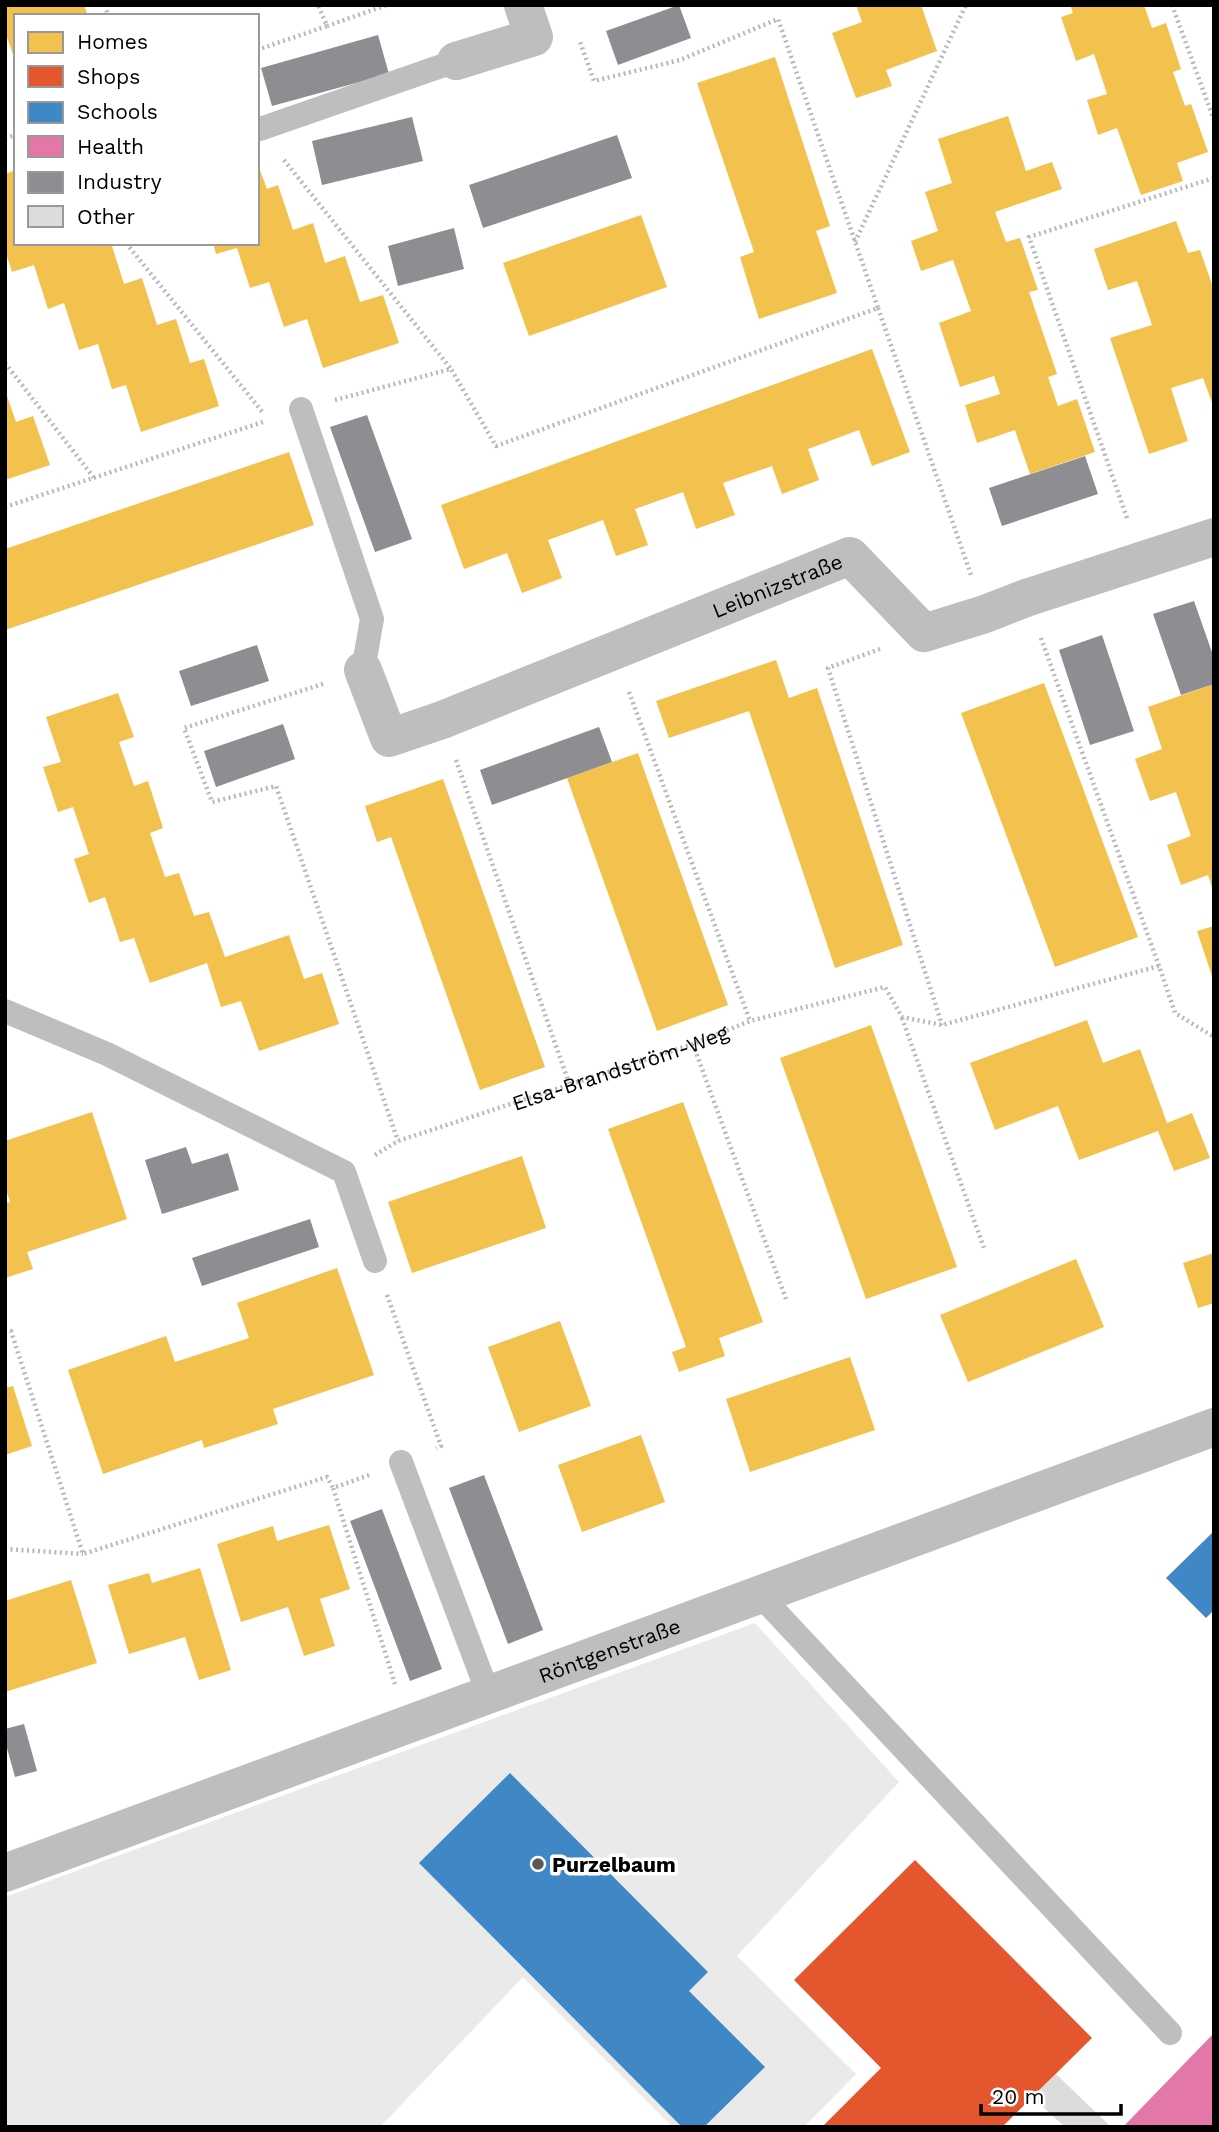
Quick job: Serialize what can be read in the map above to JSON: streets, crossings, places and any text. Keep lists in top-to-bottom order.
{
  "streets": {
    "street": ["Leibnizstraße", "Röntgenstraße"],
    "path": ["Elsa-Brandström-Weg"]
  },
  "places": ["Purzelbaum"],
  "legend": [
    "Homes",
    "Shops",
    "Schools",
    "Health",
    "Industry",
    "Other"
  ],
  "scale_bar": "20 m"
}
